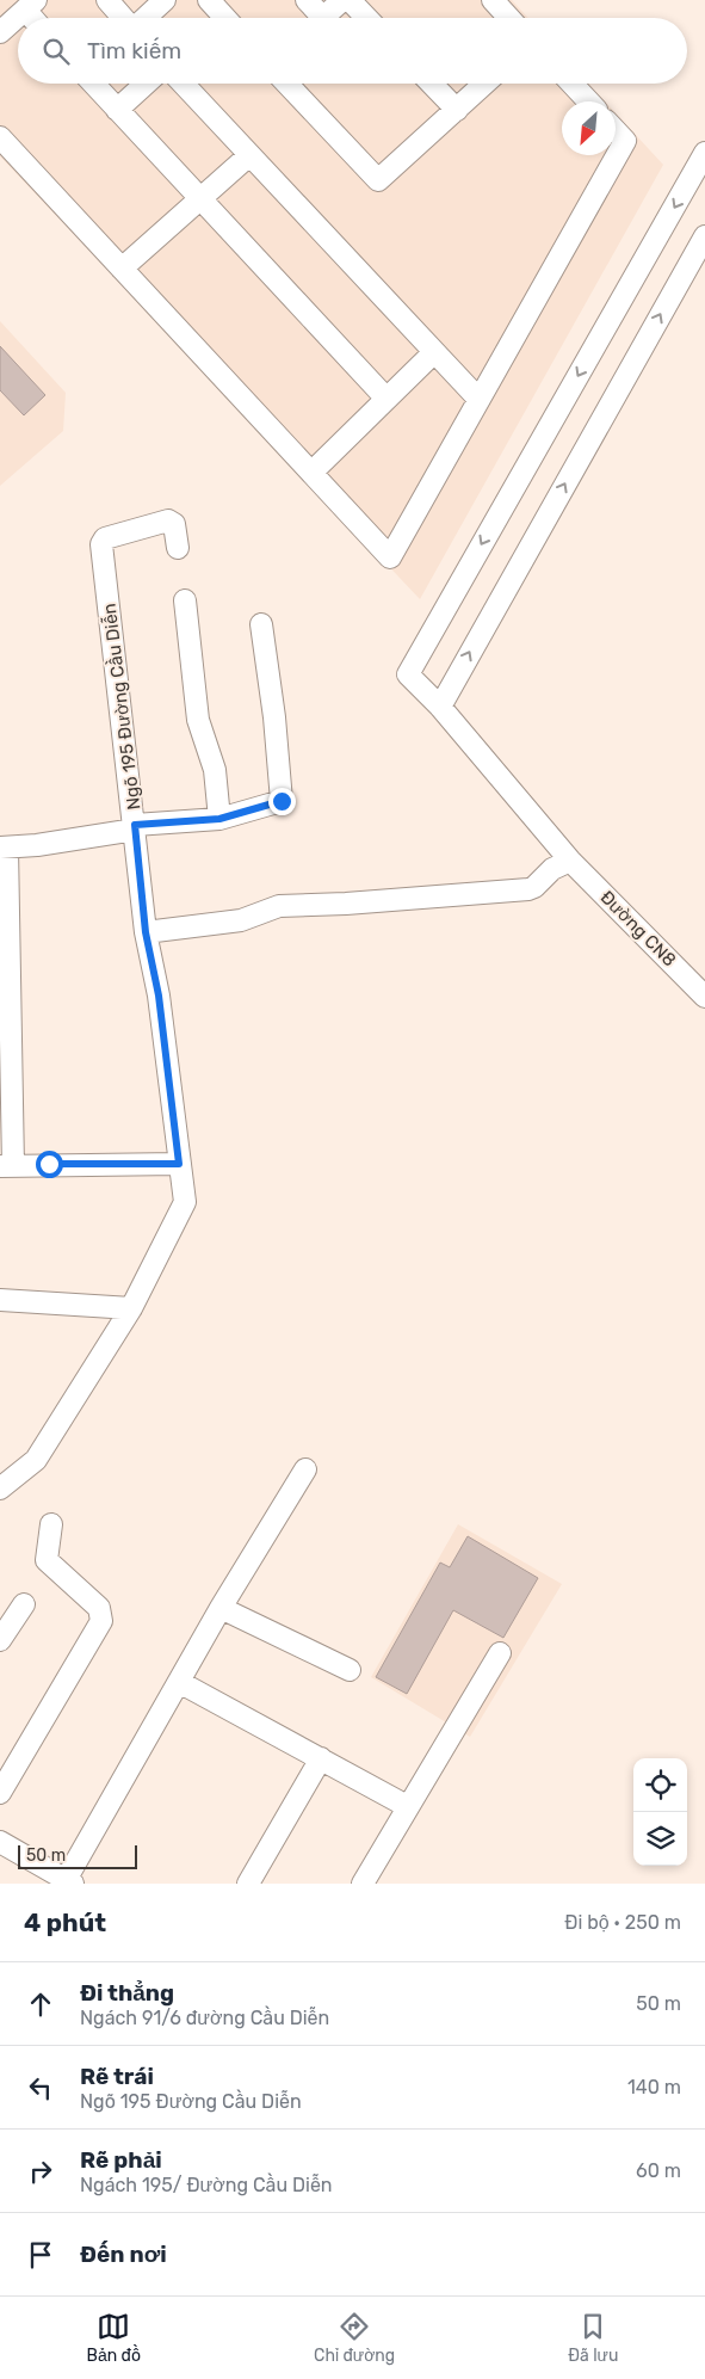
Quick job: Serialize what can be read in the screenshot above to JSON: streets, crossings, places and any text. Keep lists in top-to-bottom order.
{
  "streets": {
    "street": ["Ngõ 195 Đường Cầu Diễn", "Đường CN8"]
  },
  "scale_bar": "50 m",
  "north": "bottom left",
  "page": {
    "search": "Tìm kiếm",
    "scale": "50 m",
    "heading": ["4 phút", "Đi bộ · 250 m"],
    "list": [
      ["Đi thẳng", "Ngách 91/6 đường Cầu Diễn", "50 m"],
      ["Rẽ trái", "Ngõ 195 Đường Cầu Diễn", "140 m"],
      ["Rẽ phải", "Ngách 195/ Đường Cầu Diễn", "60 m"],
      "Đến nơi"
    ],
    "nav": ["Bản đồ", "Chỉ đường", "Đã lưu"]
  }
}
